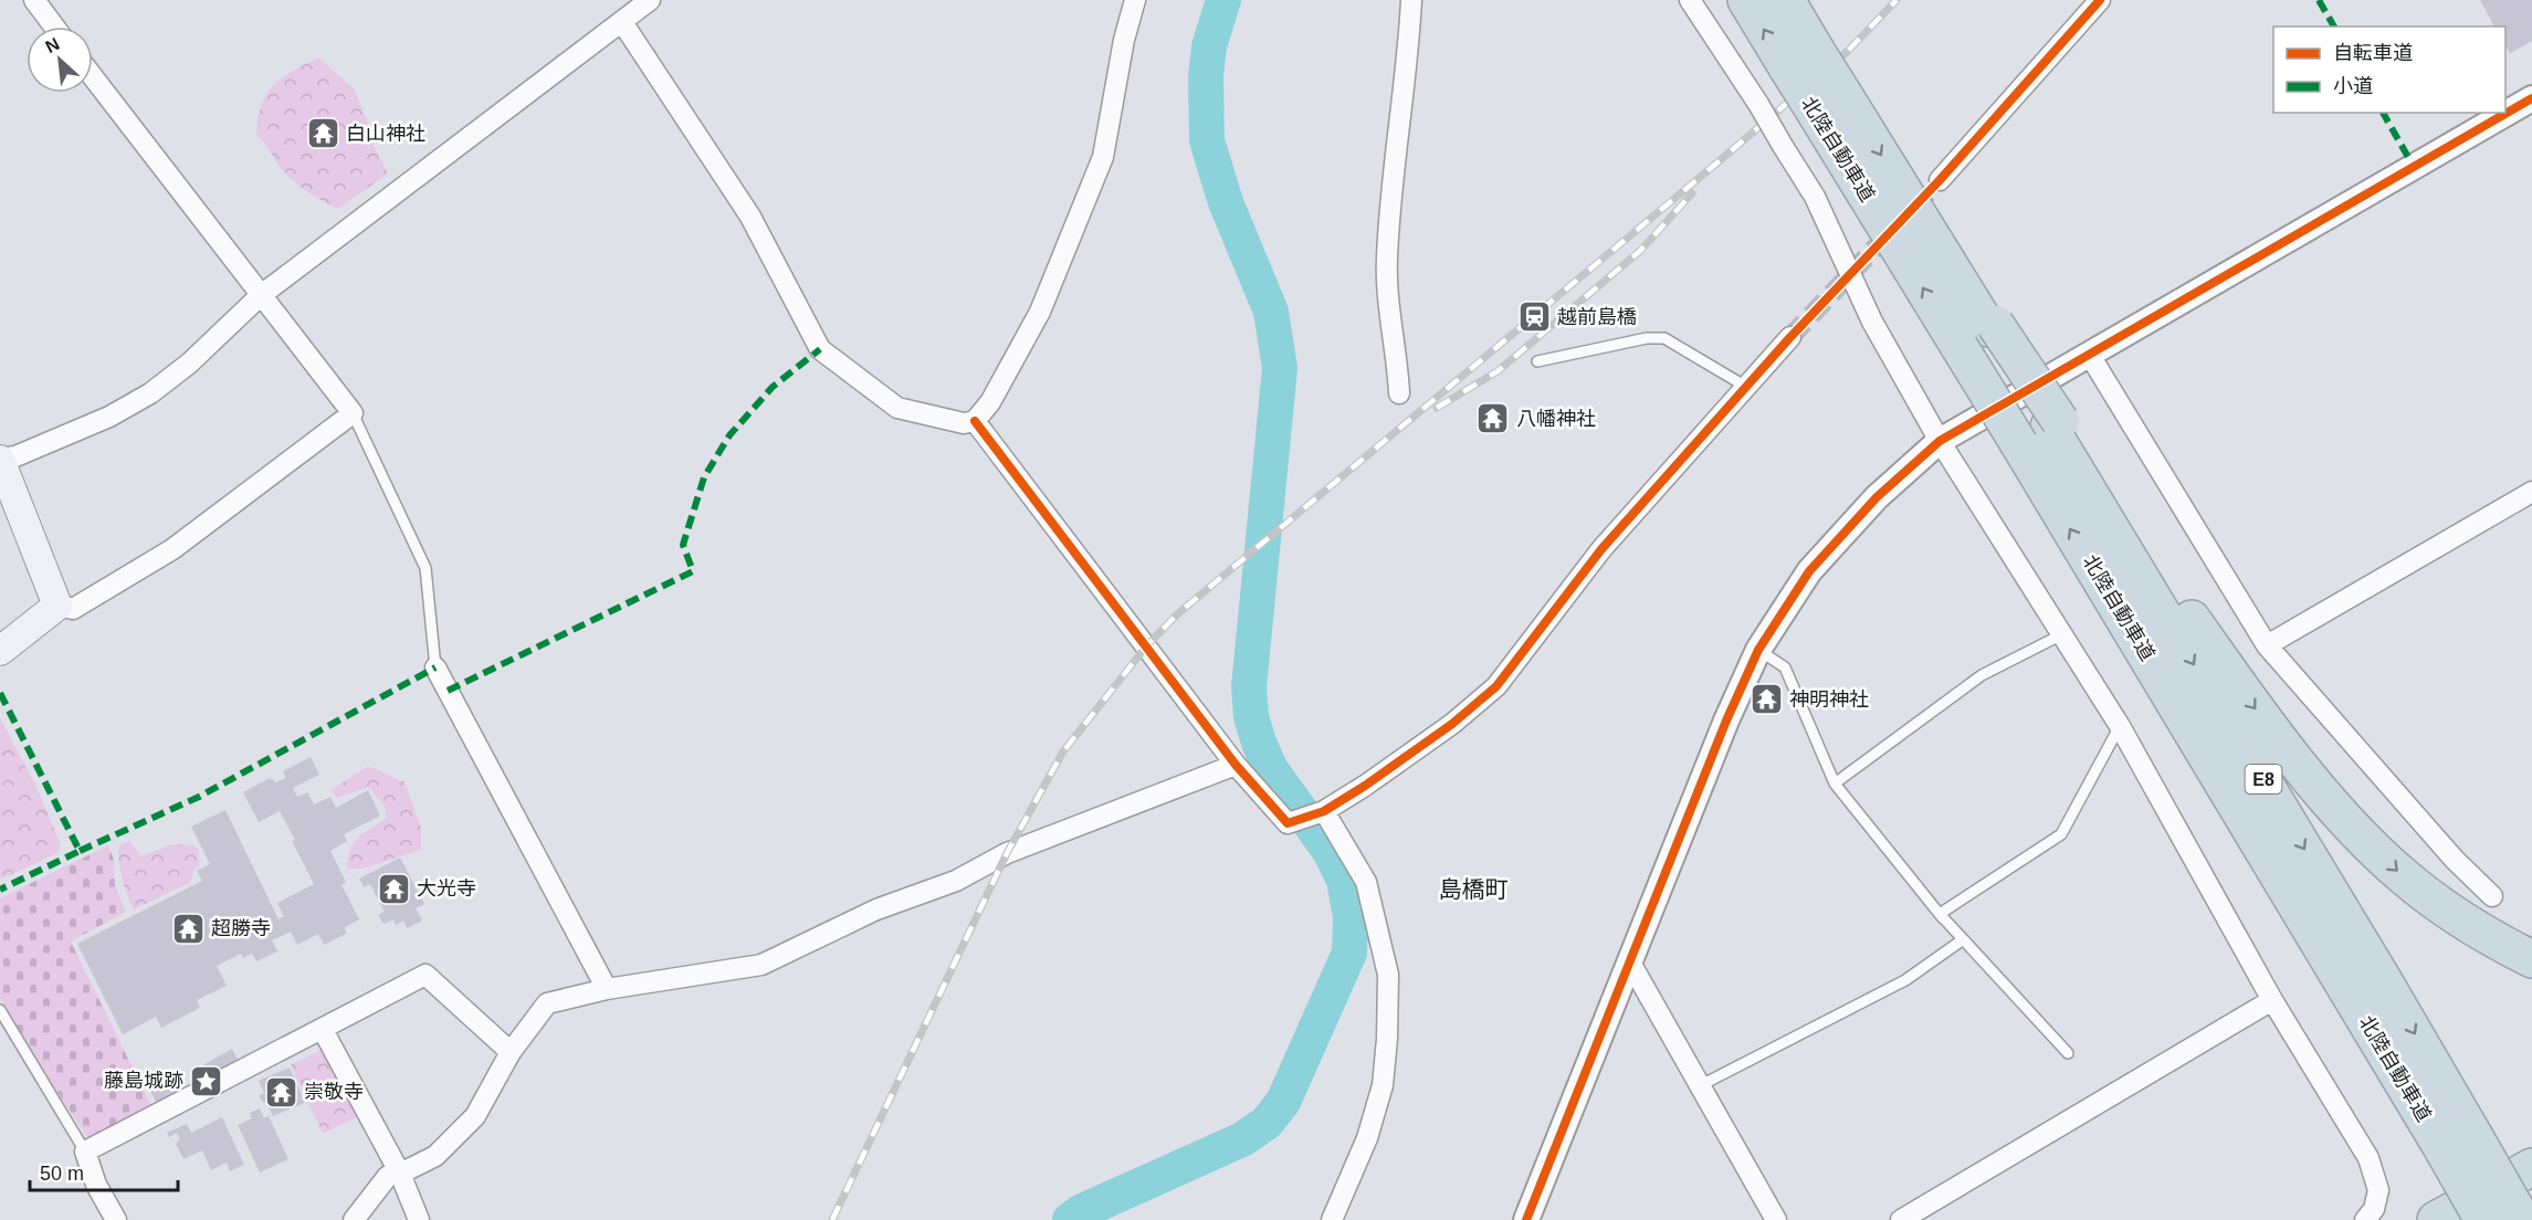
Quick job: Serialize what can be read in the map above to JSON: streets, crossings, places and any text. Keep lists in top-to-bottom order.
{
  "streets": {
    "highway": ["北陸自動車道", "E8"]
  },
  "districts": ["島橋町"],
  "places": {
    "temple": [
      "白山神社",
      "八幡神社",
      "神明神社",
      "大光寺",
      "超勝寺",
      "崇敬寺"
    ],
    "station": ["越前島橋"],
    "place": ["藤島城跡"]
  },
  "legend": ["自転車道", "小道"],
  "scale_bar": "50 m",
  "north": "top left"
}
